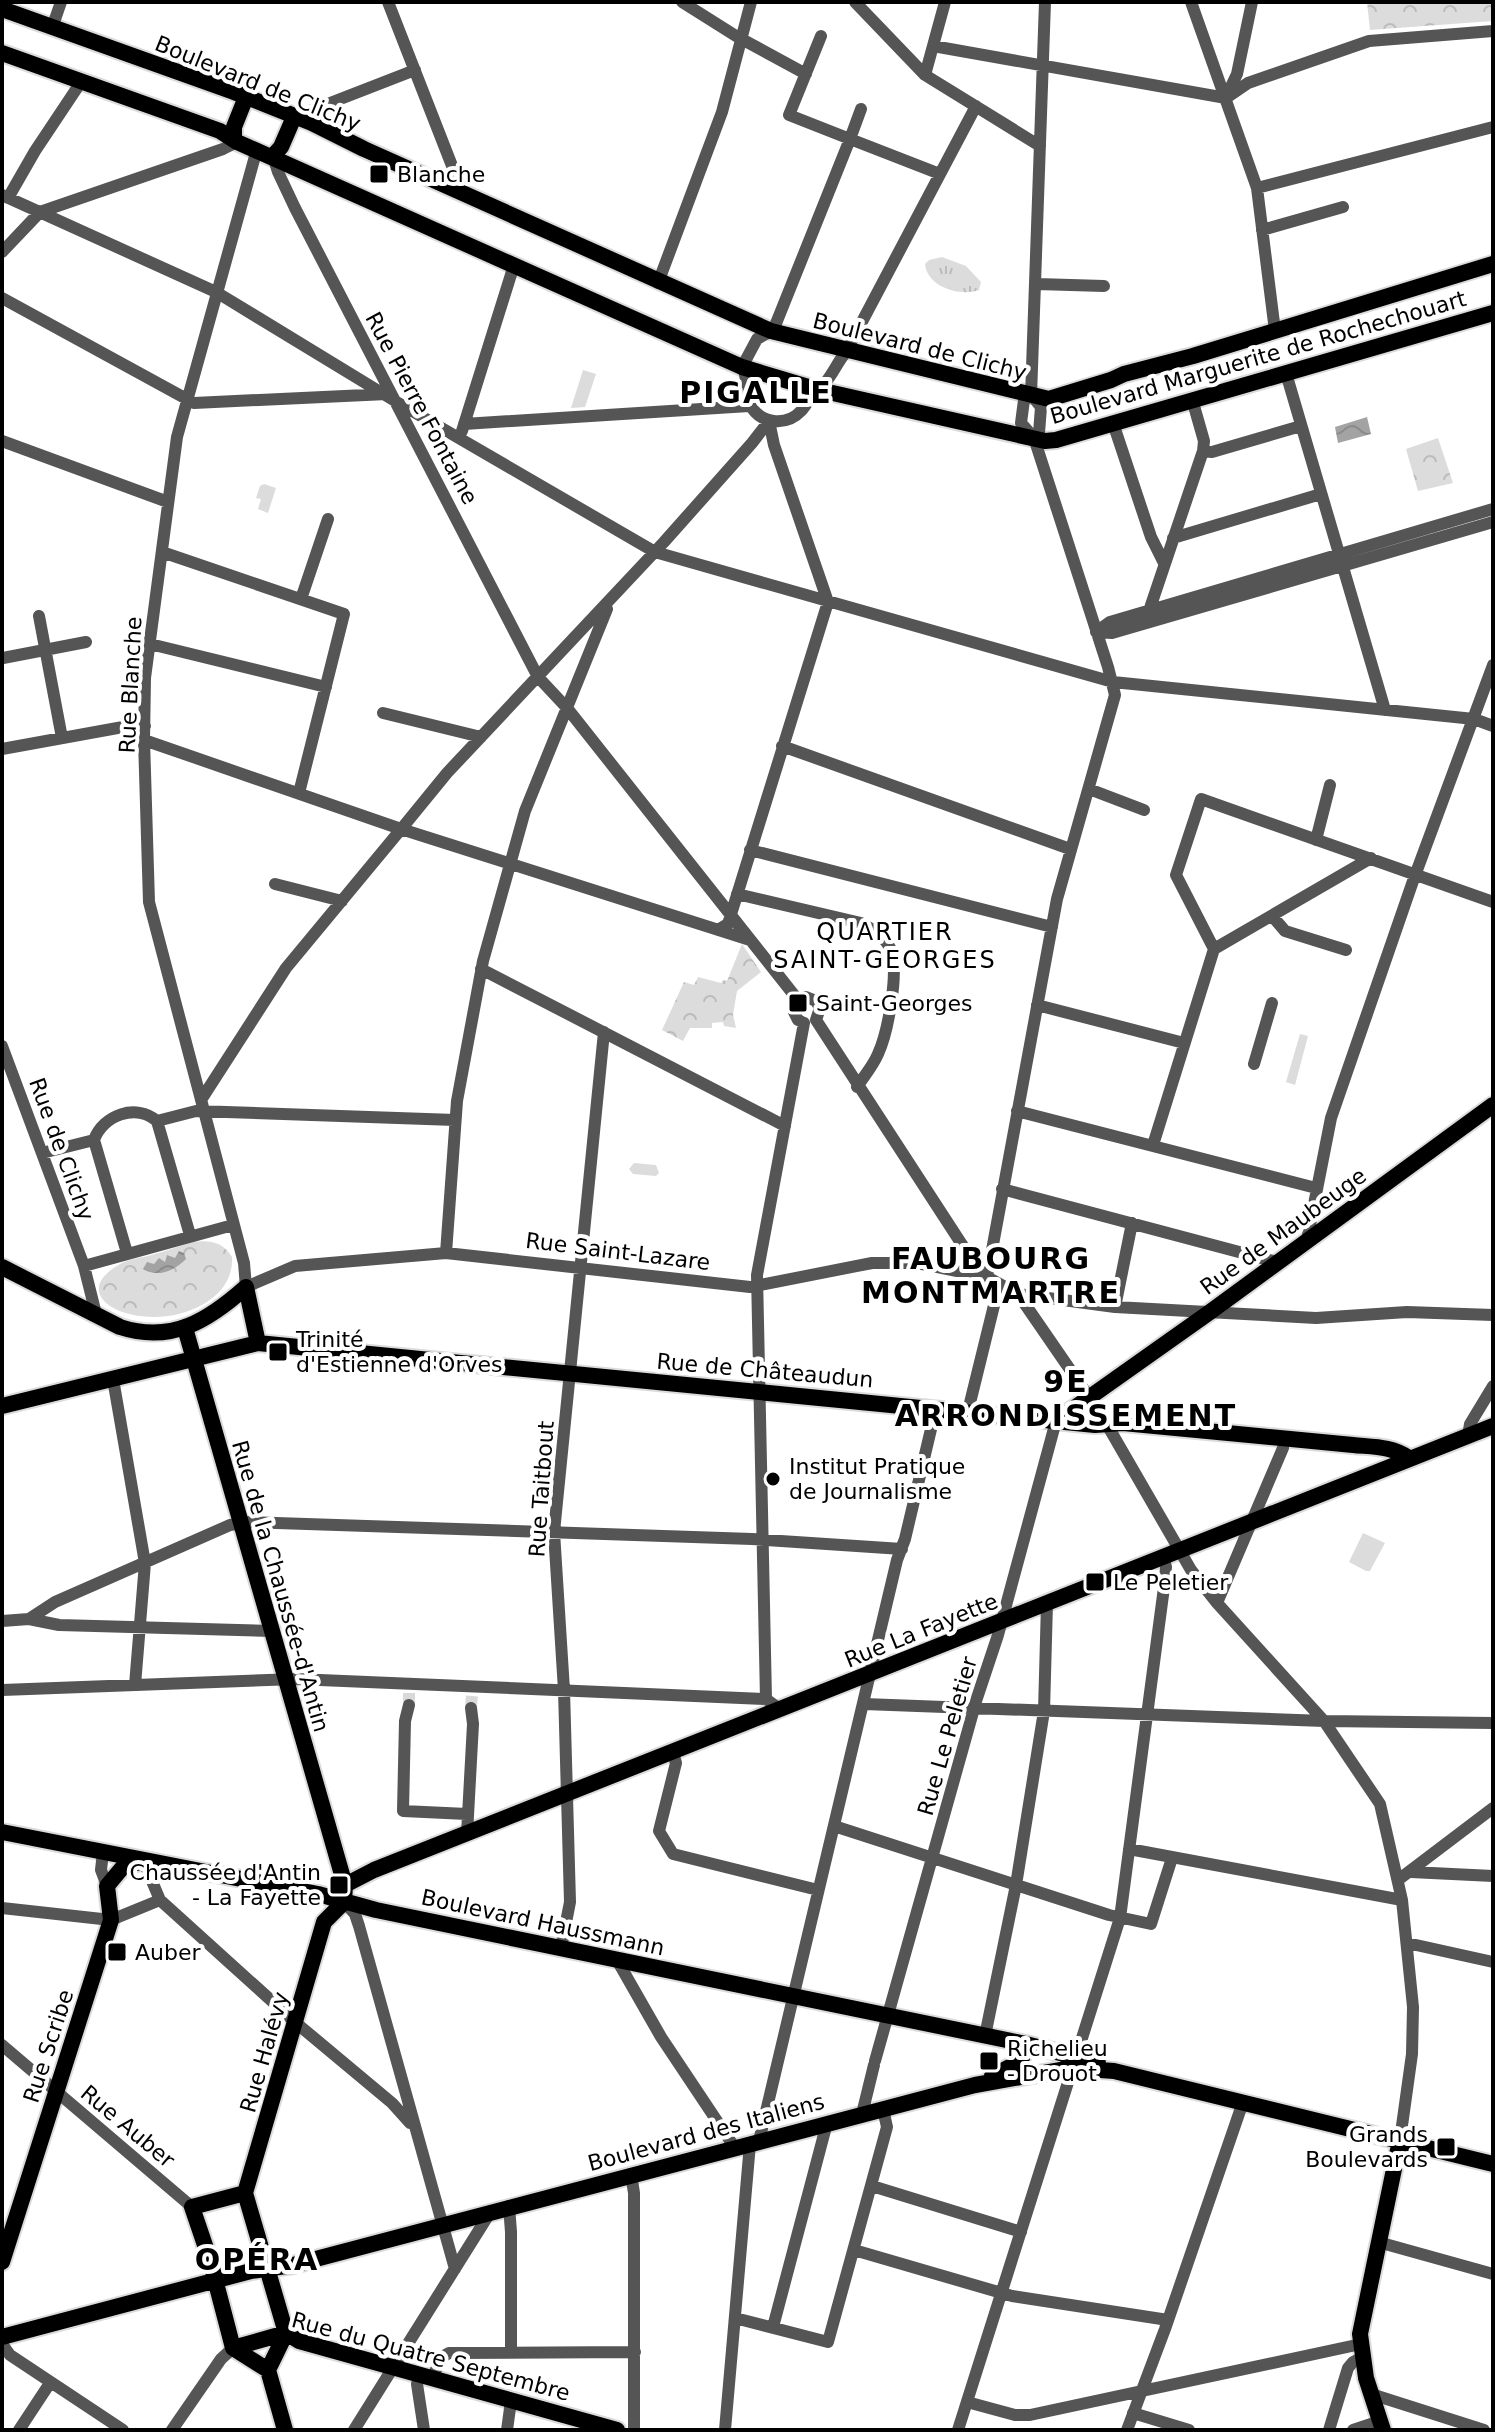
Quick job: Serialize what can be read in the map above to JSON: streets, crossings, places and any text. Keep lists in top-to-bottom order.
{
  "streets": {
    "main road": [
      "Boulevard de Clichy",
      "Boulevard Marguerite de Rochechouart",
      "Rue de Maubeuge",
      "Rue de Châteaudun",
      "Rue de la Chaussée-d'Antin",
      "Rue La Fayette",
      "Boulevard Haussmann",
      "Rue Scribe",
      "Rue Halévy",
      "Boulevard des Italiens",
      "Rue du Quatre Septembre"
    ],
    "street": [
      "Rue Pierre Fontaine",
      "Rue Blanche",
      "Rue de Clichy",
      "Rue Saint-Lazare",
      "Rue Taitbout",
      "Rue Le Peletier",
      "Rue Auber"
    ]
  },
  "crossings": [
    ["Boulevard de Clichy", "Boulevard Marguerite de Rochechouart"],
    ["Rue Blanche", "Rue Saint-Lazare"],
    ["Rue de Maubeuge", "Rue de Châteaudun"],
    ["Rue de Maubeuge", "Rue Le Peletier"],
    ["Rue Saint-Lazare", "Rue Taitbout"],
    ["Rue de Châteaudun", "Rue Taitbout"],
    ["Rue de Châteaudun", "Rue La Fayette"],
    ["Rue de Châteaudun", "Rue Le Peletier"],
    ["Rue Taitbout", "Rue La Fayette"],
    ["Rue Taitbout", "Boulevard Haussmann"],
    ["Rue de la Chaussée-d'Antin", "Rue La Fayette"],
    ["Rue de la Chaussée-d'Antin", "Boulevard Haussmann"],
    ["Rue La Fayette", "Rue Le Peletier"],
    ["Rue La Fayette", "Boulevard Haussmann"],
    ["Rue La Fayette", "Rue Halévy"],
    ["Rue Le Peletier", "Boulevard Haussmann"],
    ["Rue Le Peletier", "Boulevard des Italiens"],
    ["Boulevard Haussmann", "Boulevard des Italiens"],
    ["Rue Scribe", "Rue Auber"]
  ],
  "districts": [
    "PIGALLE",
    "QUARTIER SAINT-GEORGES",
    "FAUBOURG MONTMARTRE",
    "9E ARRONDISSEMENT",
    "OPÉRA"
  ],
  "places": {
    "transit": [
      "Blanche",
      "Saint-Georges",
      "Trinité d'Estienne d'Orves",
      "Le Peletier",
      "Chaussée d'Antin - La Fayette",
      "Auber",
      "Richelieu - Drouot",
      "Grands Boulevards"
    ],
    "other": ["Institut Pratique de Journalisme"]
  }
}
